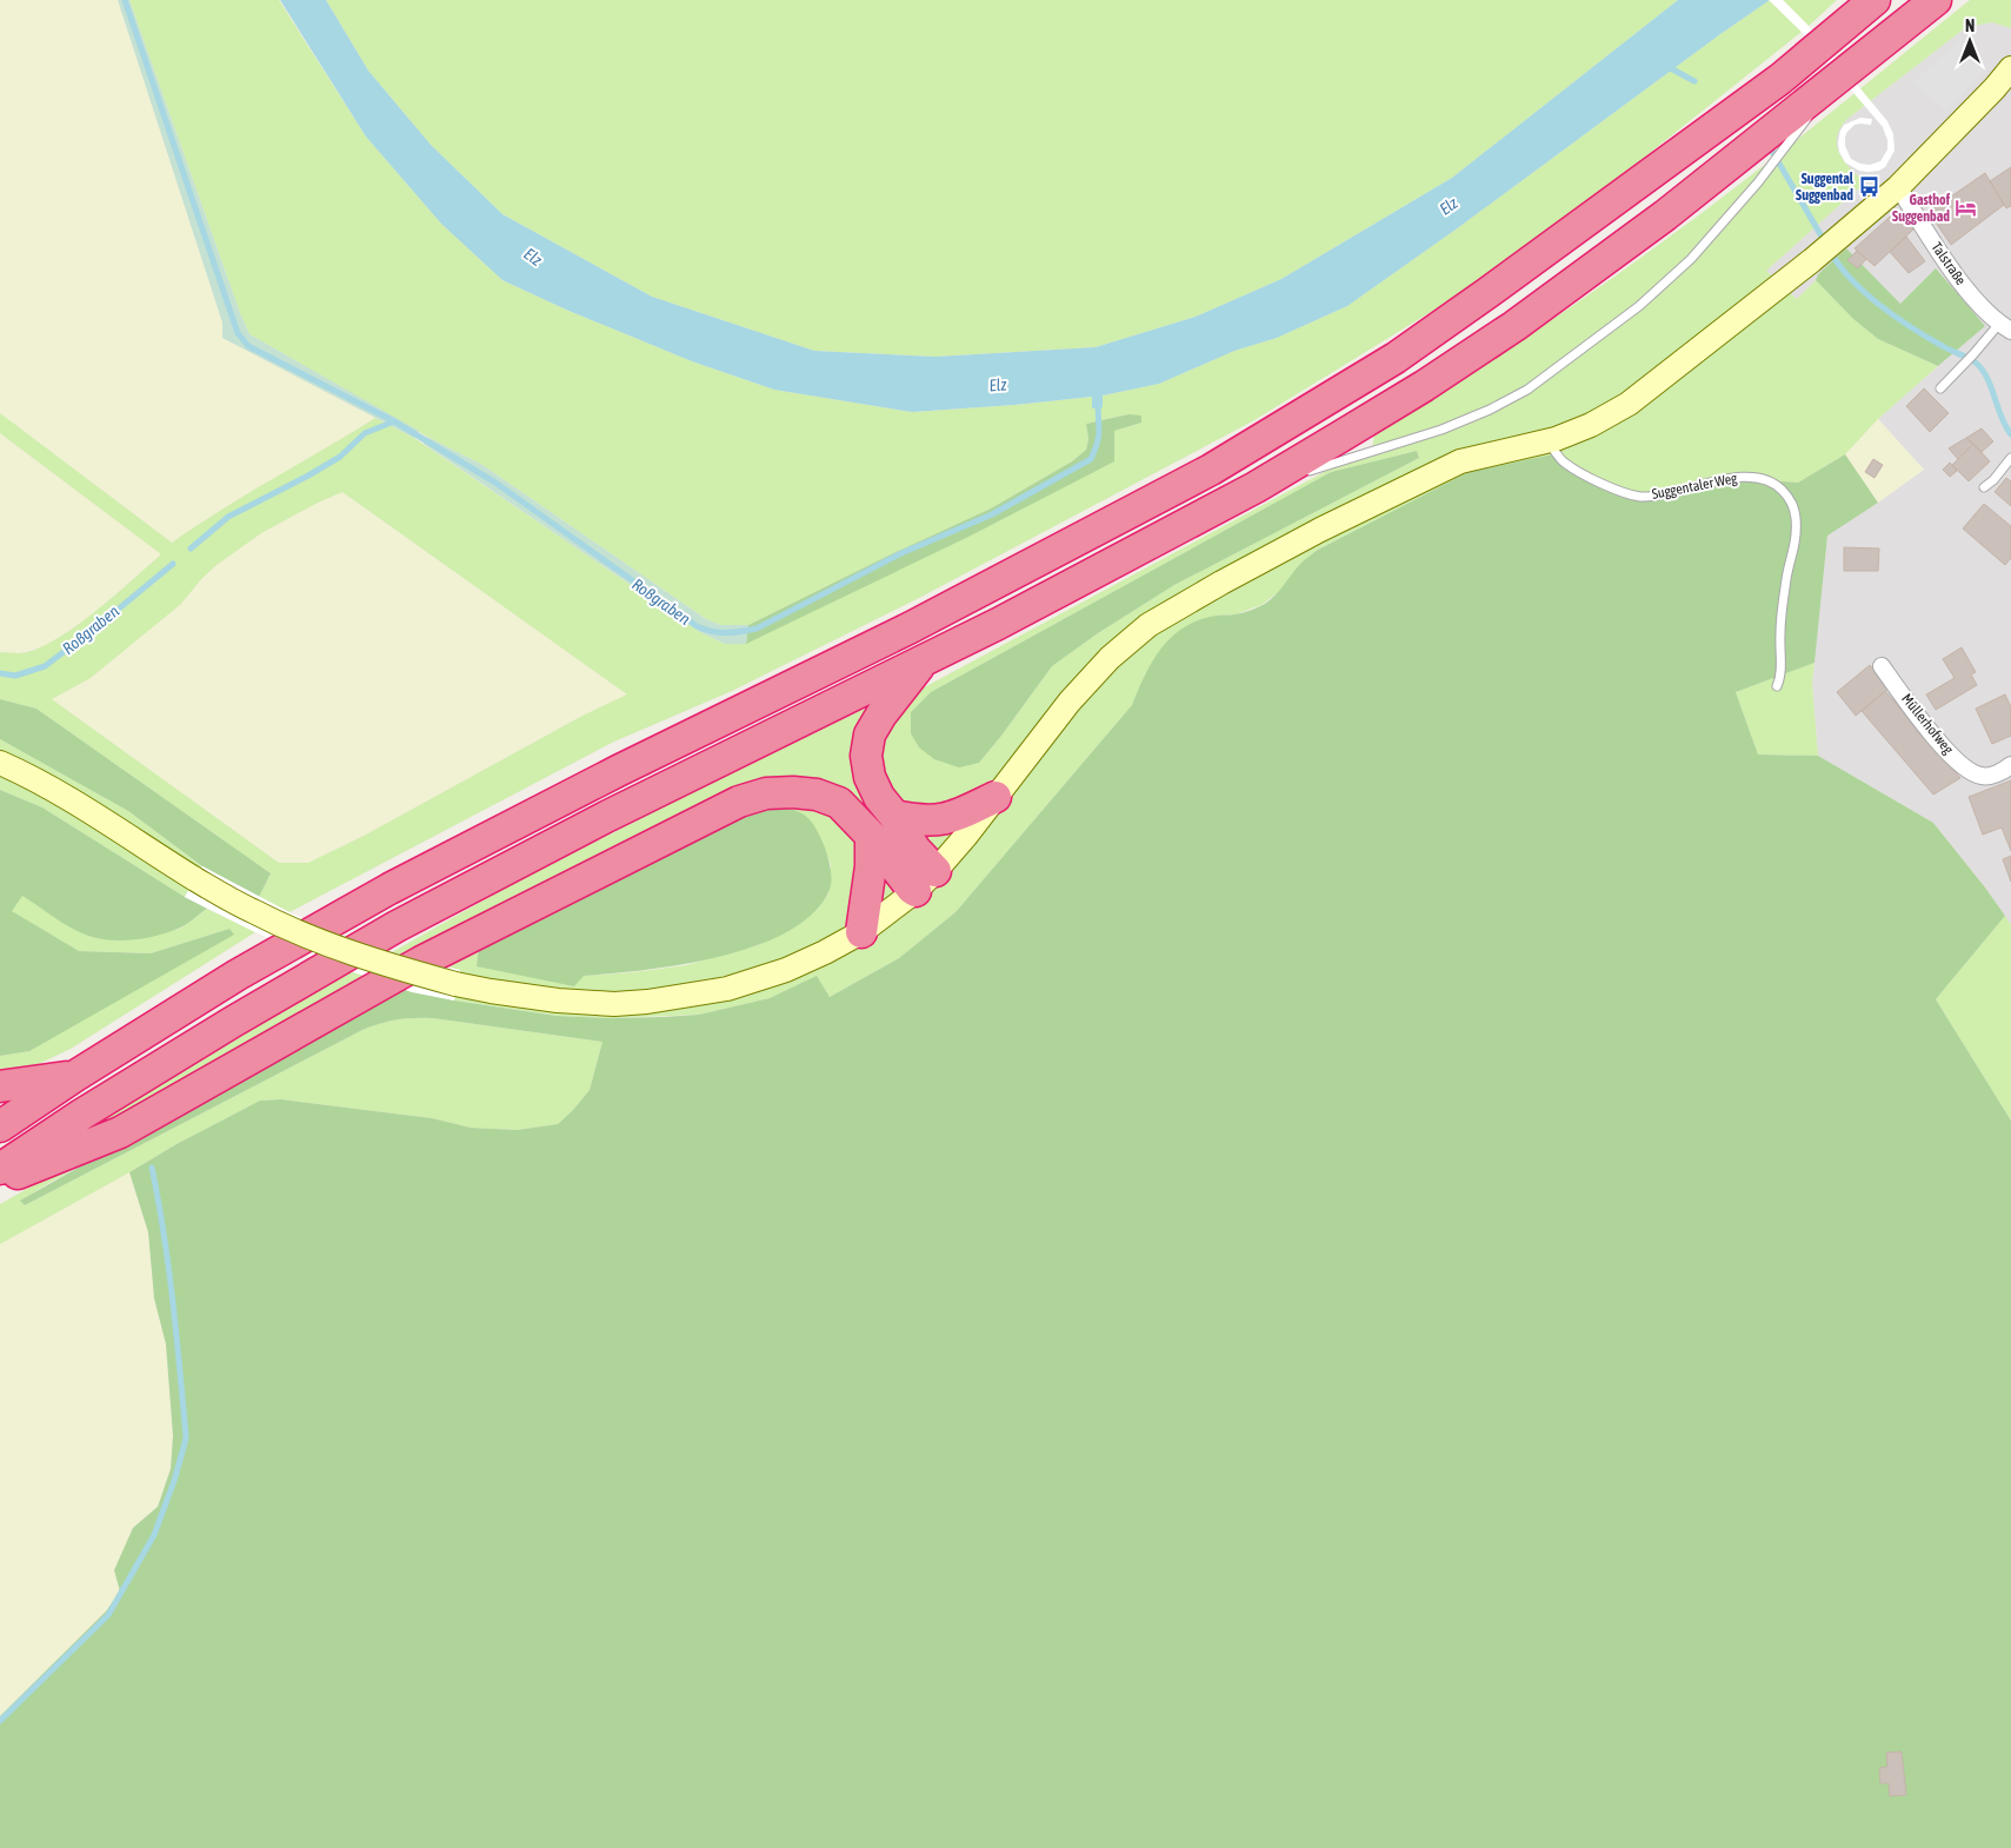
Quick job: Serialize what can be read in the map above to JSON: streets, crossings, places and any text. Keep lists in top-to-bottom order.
{
  "streets": {
    "street": ["Talstraße", "Müllerhofweg"],
    "lane": ["Suggentaler Weg"]
  },
  "water": ["Elz", "Roßgraben"],
  "places": {
    "bus stop": ["Suggental Suggenbad"],
    "hotel": ["Gasthof Suggenbad"]
  },
  "north": "top"
}
